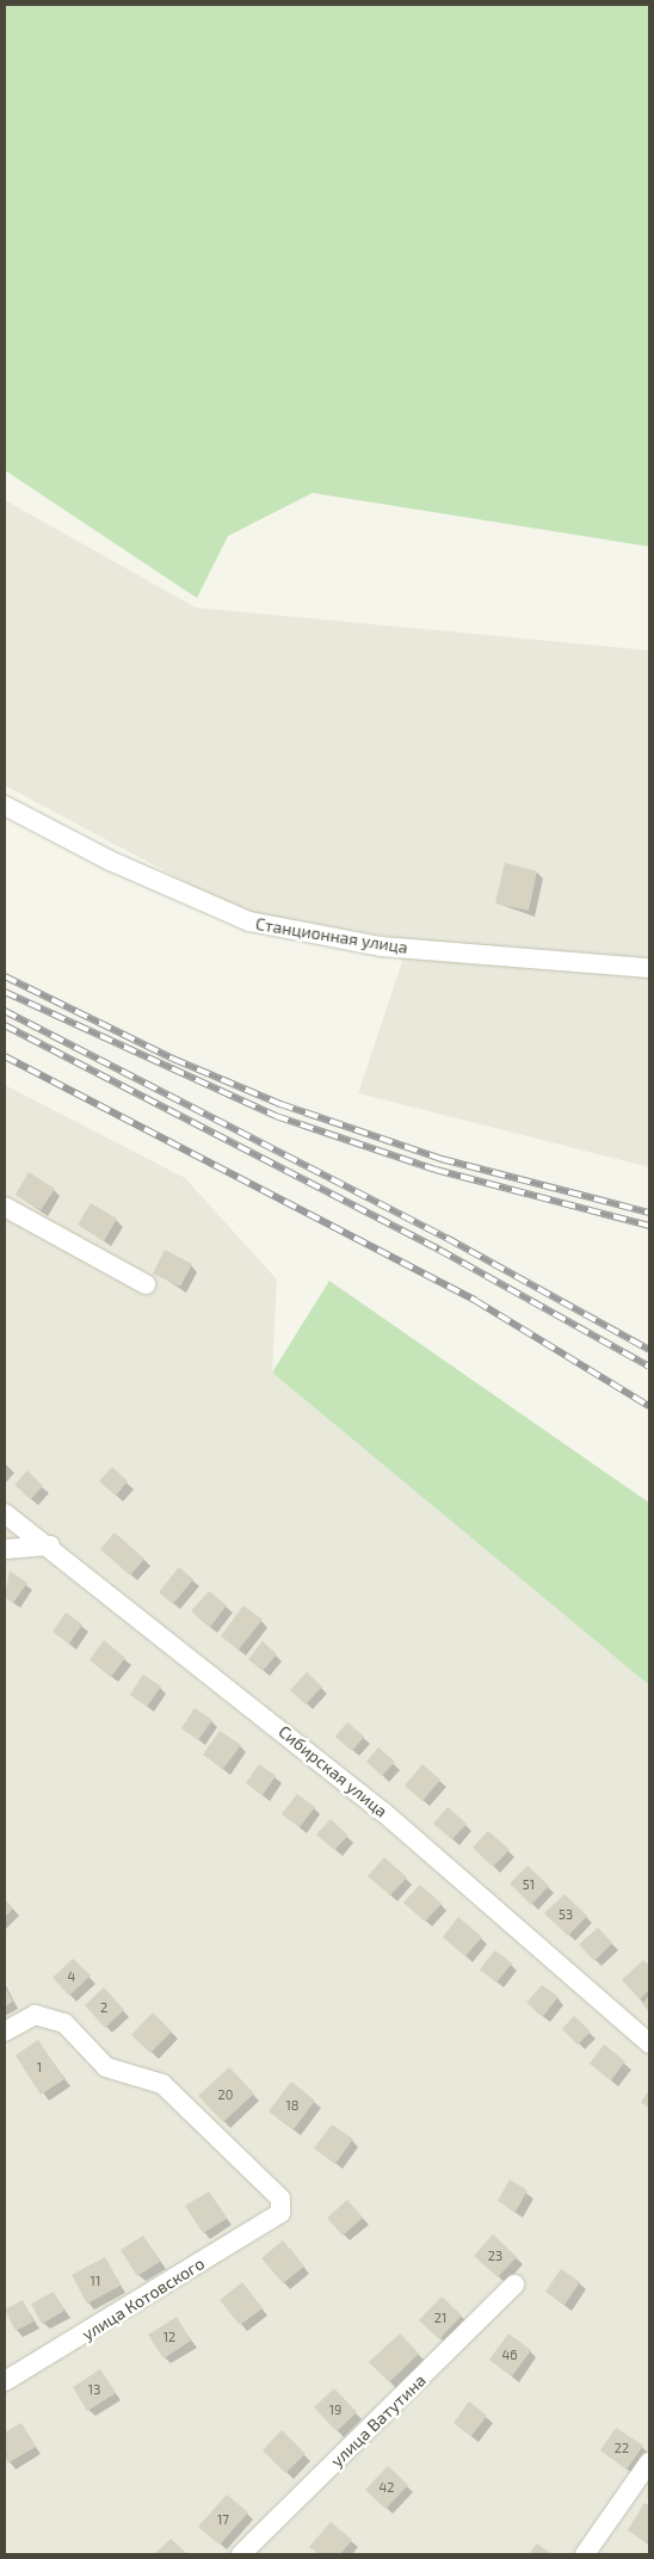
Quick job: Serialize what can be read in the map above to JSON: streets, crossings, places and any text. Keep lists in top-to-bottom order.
{
  "streets": {
    "street": [
      "Станционная улица",
      "Сибирская улица",
      "улица Котовского",
      "улица Ватутина"
    ]
  },
  "house_numbers": [
    "51",
    "53",
    "4",
    "2",
    "1",
    "20",
    "18",
    "23",
    "11",
    "21",
    "12",
    "46",
    "13",
    "19",
    "22",
    "42",
    "17"
  ]
}
